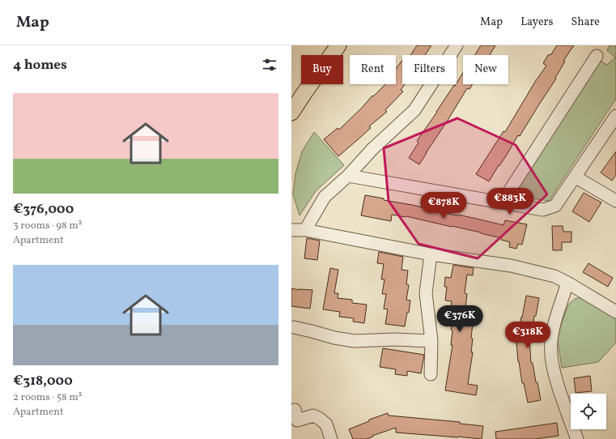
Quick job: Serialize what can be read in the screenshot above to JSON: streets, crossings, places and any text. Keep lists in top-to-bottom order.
{
  "page": {
    "header": "Map",
    "nav": ["Map", "Layers", "Share"],
    "heading": "4 homes",
    "chip": [
      "Buy",
      "Rent",
      "Filters",
      "New"
    ],
    "list": [
      {
        "name": "€376,000",
        "note": "3 rooms · 98 m² · Apartment"
      },
      {
        "name": "€318,000",
        "note": "2 rooms · 58 m² · Apartment"
      }
    ],
    "price": [
      "€883K",
      "€878K",
      "€376K",
      "€318K"
    ]
  }
}
